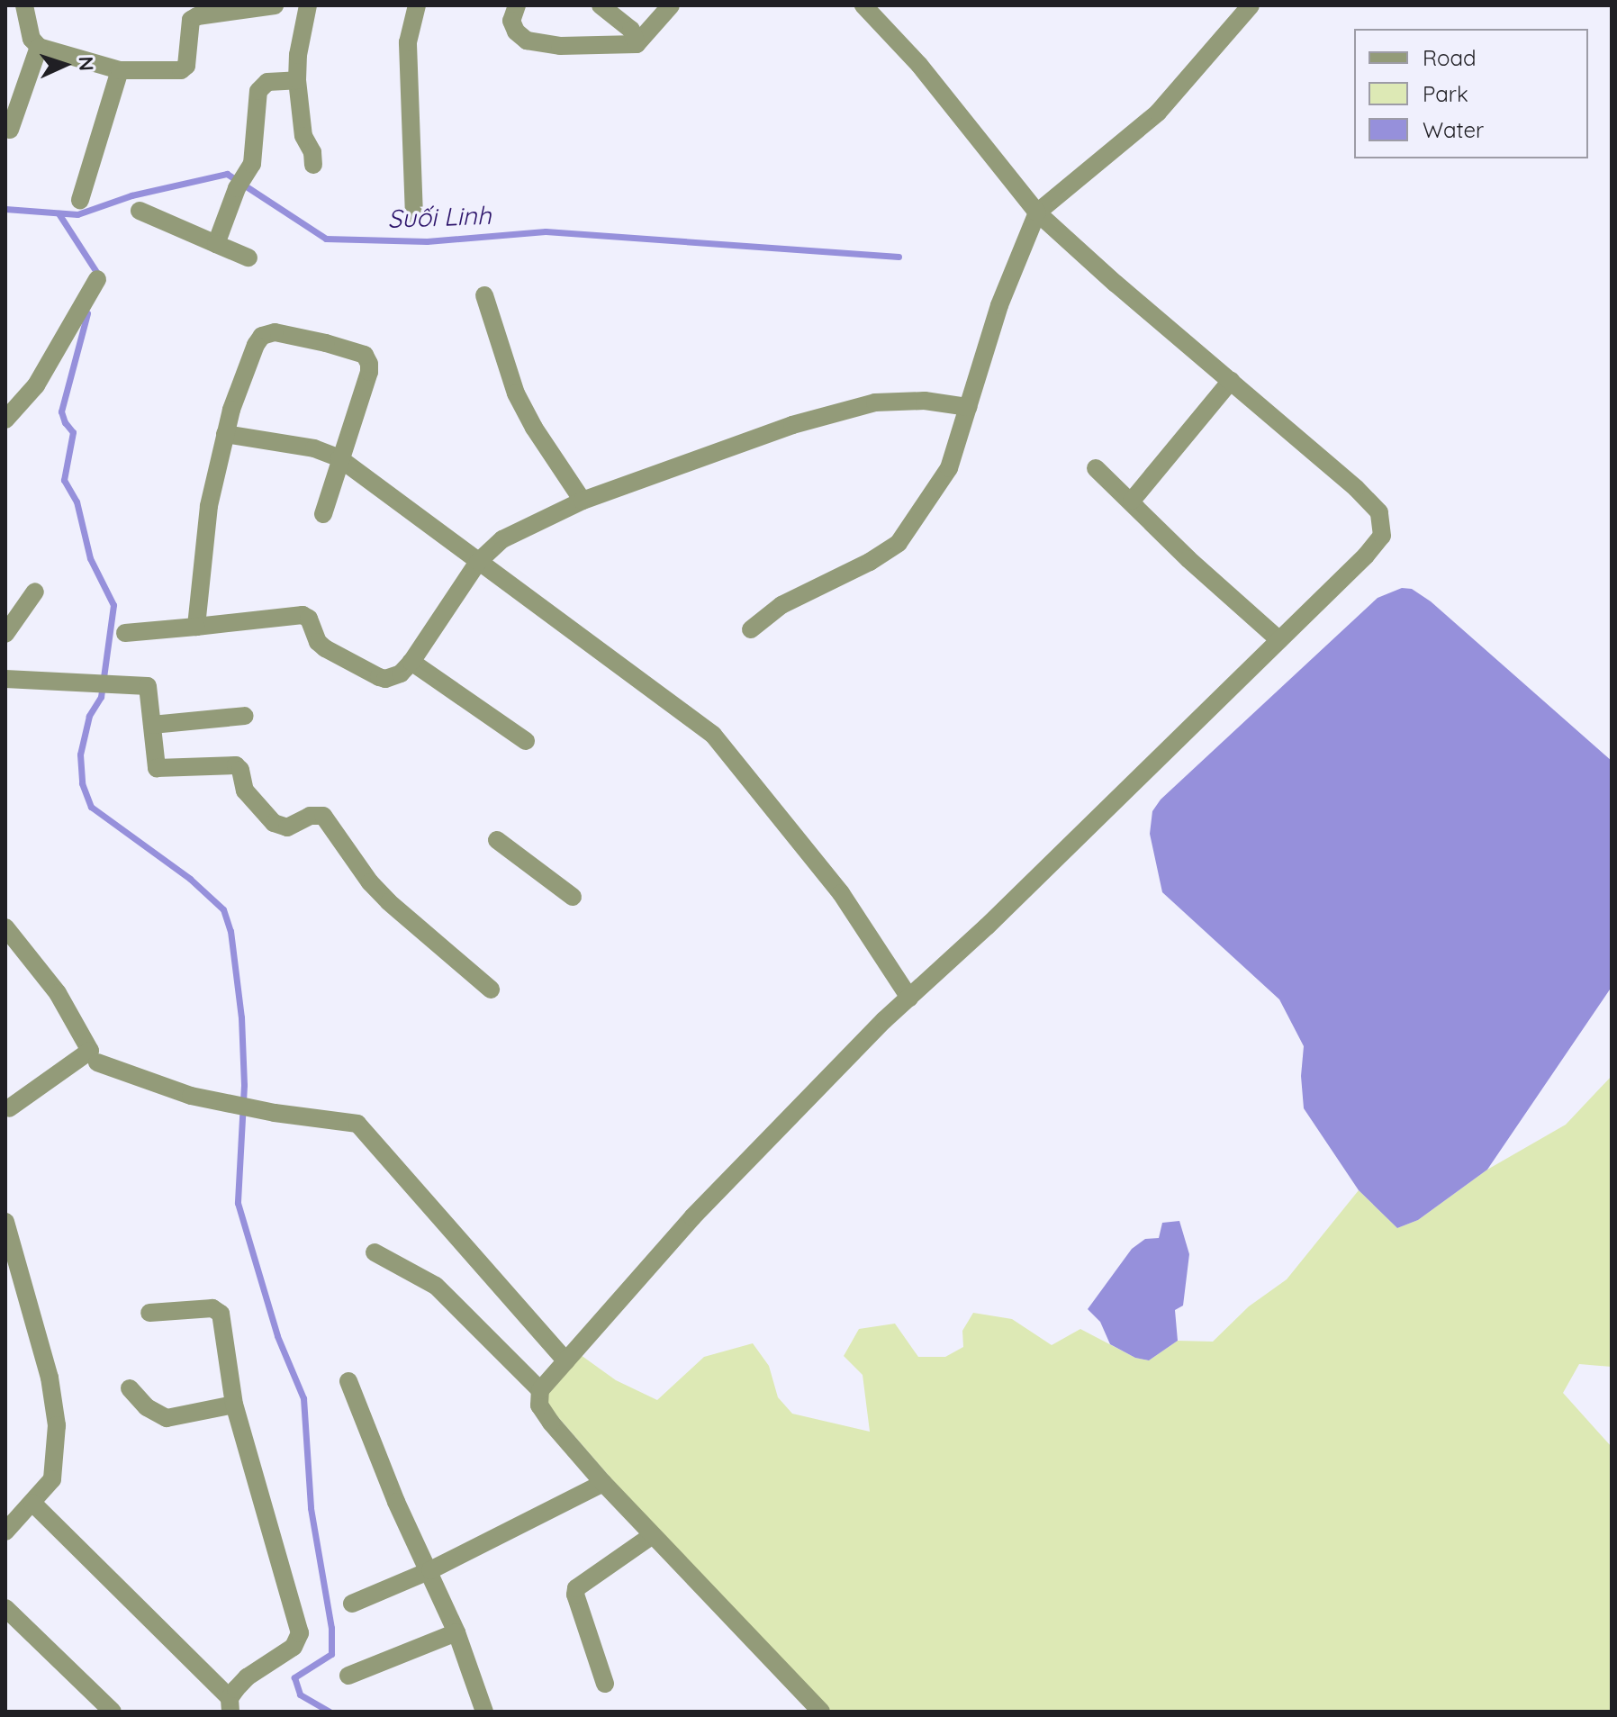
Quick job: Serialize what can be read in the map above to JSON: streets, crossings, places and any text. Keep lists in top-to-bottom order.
{
  "water": ["Suối Linh"],
  "legend": ["Road", "Park", "Water"],
  "north": "right"
}
